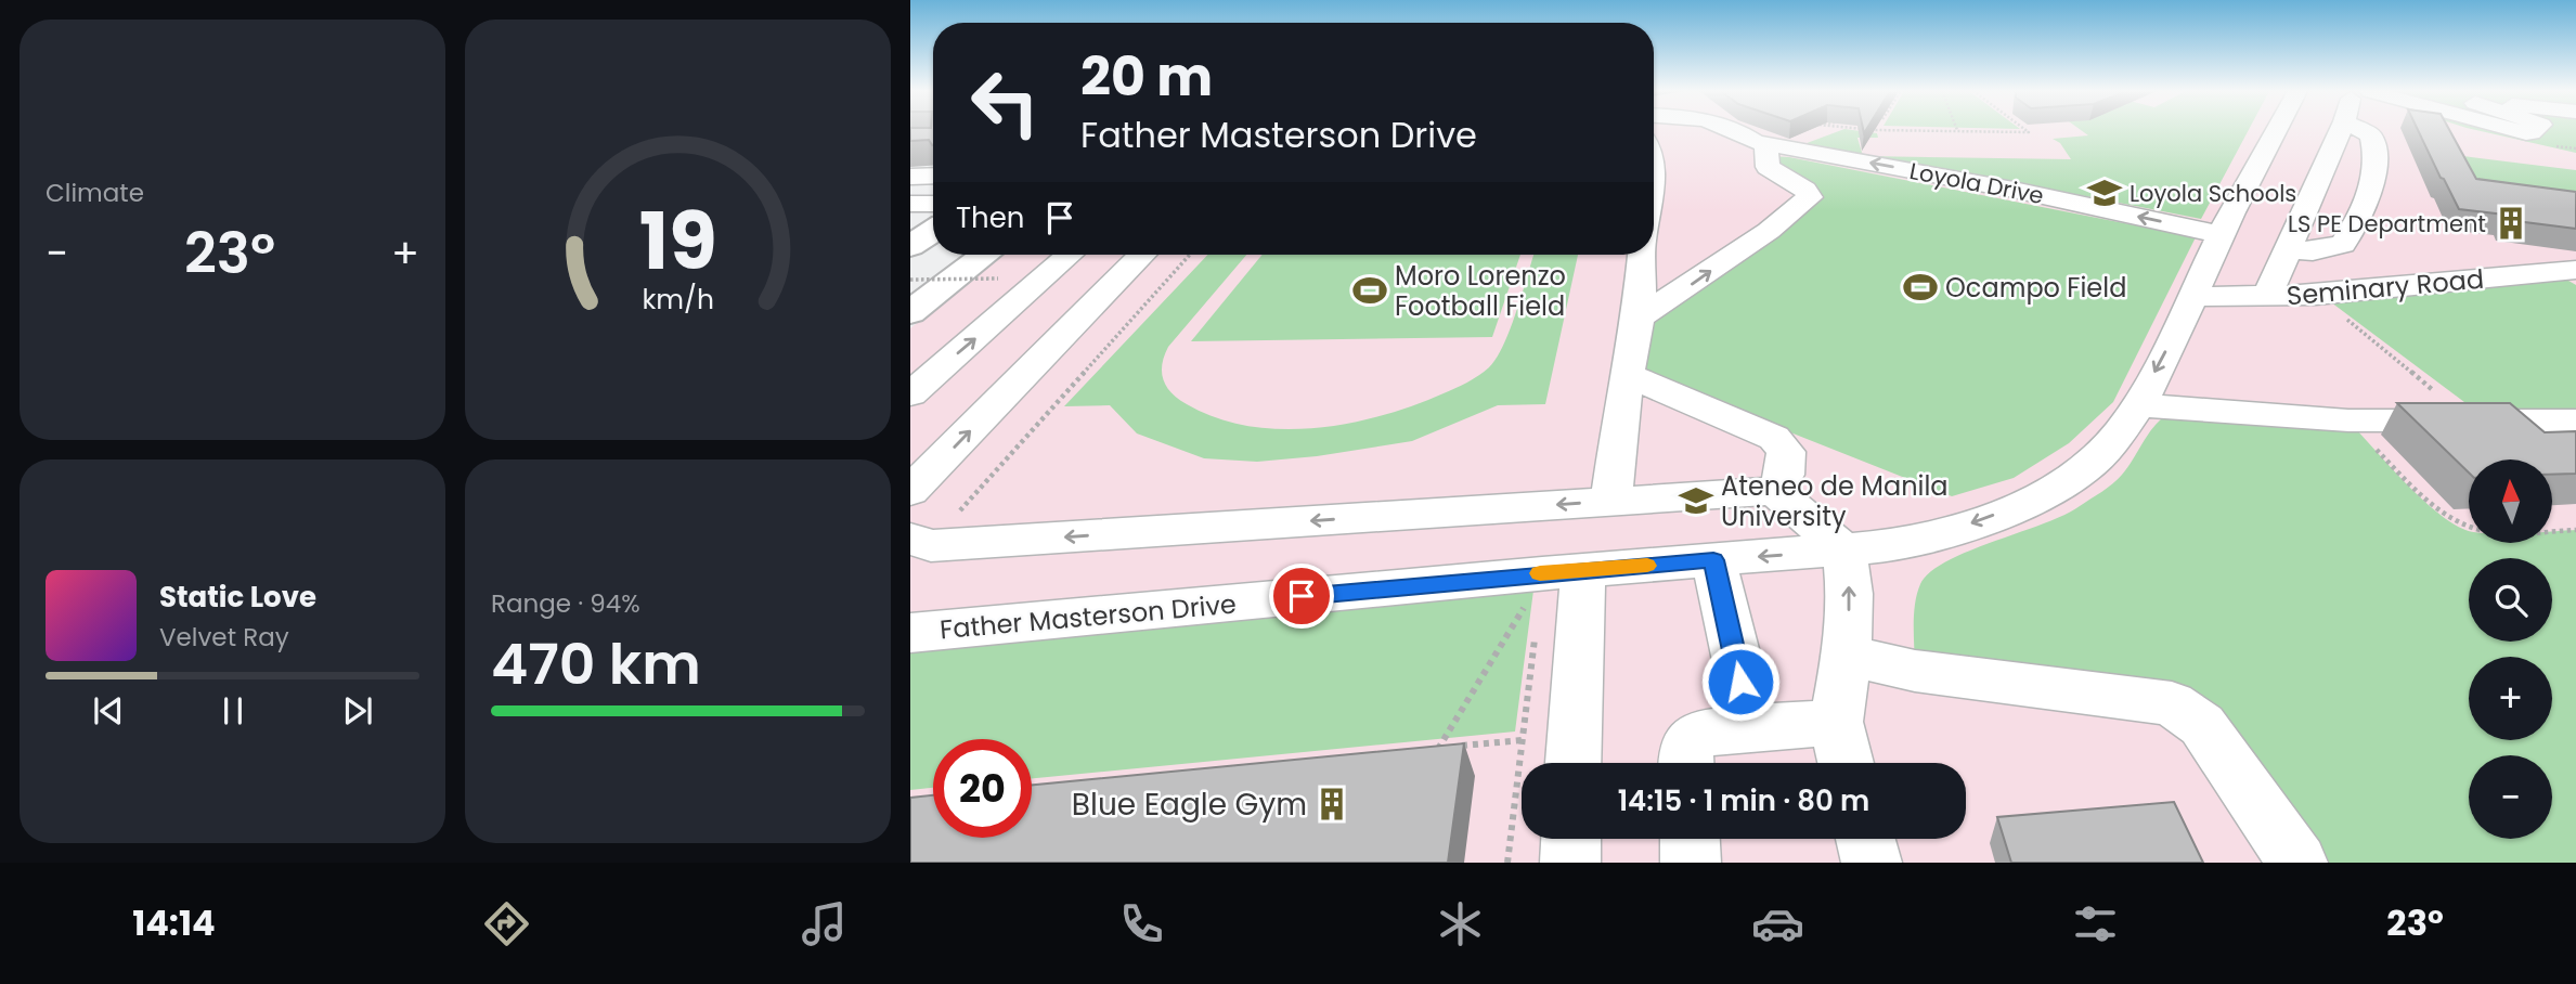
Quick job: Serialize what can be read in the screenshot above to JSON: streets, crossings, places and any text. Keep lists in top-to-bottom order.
{
  "streets": {
    "lane": ["Loyola Drive", "Seminary Road", "Father Masterson Drive"]
  },
  "crossings": [
    ["Loyola Drive", "Father Masterson Drive"],
    ["Seminary Road", "Father Masterson Drive"]
  ],
  "one_way": ["Loyola Drive"],
  "places": {
    "school or university": ["Loyola Schools", "Ateneo de Manila University"],
    "building": ["LS PE Department", "Blue Eagle Gym"],
    "sports": ["Ocampo Field", "Moro Lorenzo Football Field"]
  },
  "north": "top",
  "page": {
    "tile": [
      "Climate",
      ["Range · 94%", "470 km"]
    ],
    "turn": ["20 m", "Father Masterson Drive"],
    "then": "Then",
    "heat": ["−", "23°", "+"],
    "map_buttons": ["+", "−"],
    "song": ["Static Love", "Velvet Ray"],
    "limit": "20",
    "trip": "14:15 · 1 min · 80 m",
    "tabs": ["14:14", "23°"],
    "gauge": ["19", "km/h"]
  }
}
